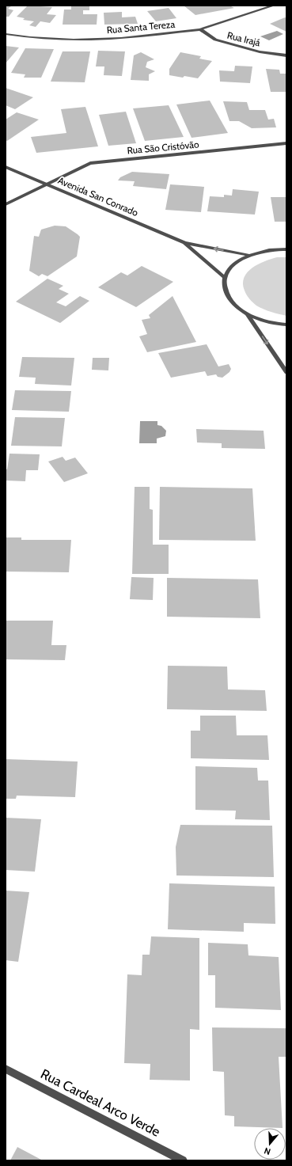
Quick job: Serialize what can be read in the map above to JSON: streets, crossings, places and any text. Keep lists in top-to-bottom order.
{
  "streets": {
    "street": [
      "Rua Santa Tereza",
      "Rua Irajá",
      "Rua São Cristóvão",
      "Avenida San Conrado",
      "Rua Cardeal Arco Verde"
    ]
  },
  "crossings": [
    ["Rua Santa Tereza", "Rua Irajá"],
    ["Rua São Cristóvão", "Avenida San Conrado"]
  ],
  "north": "bottom"
}
